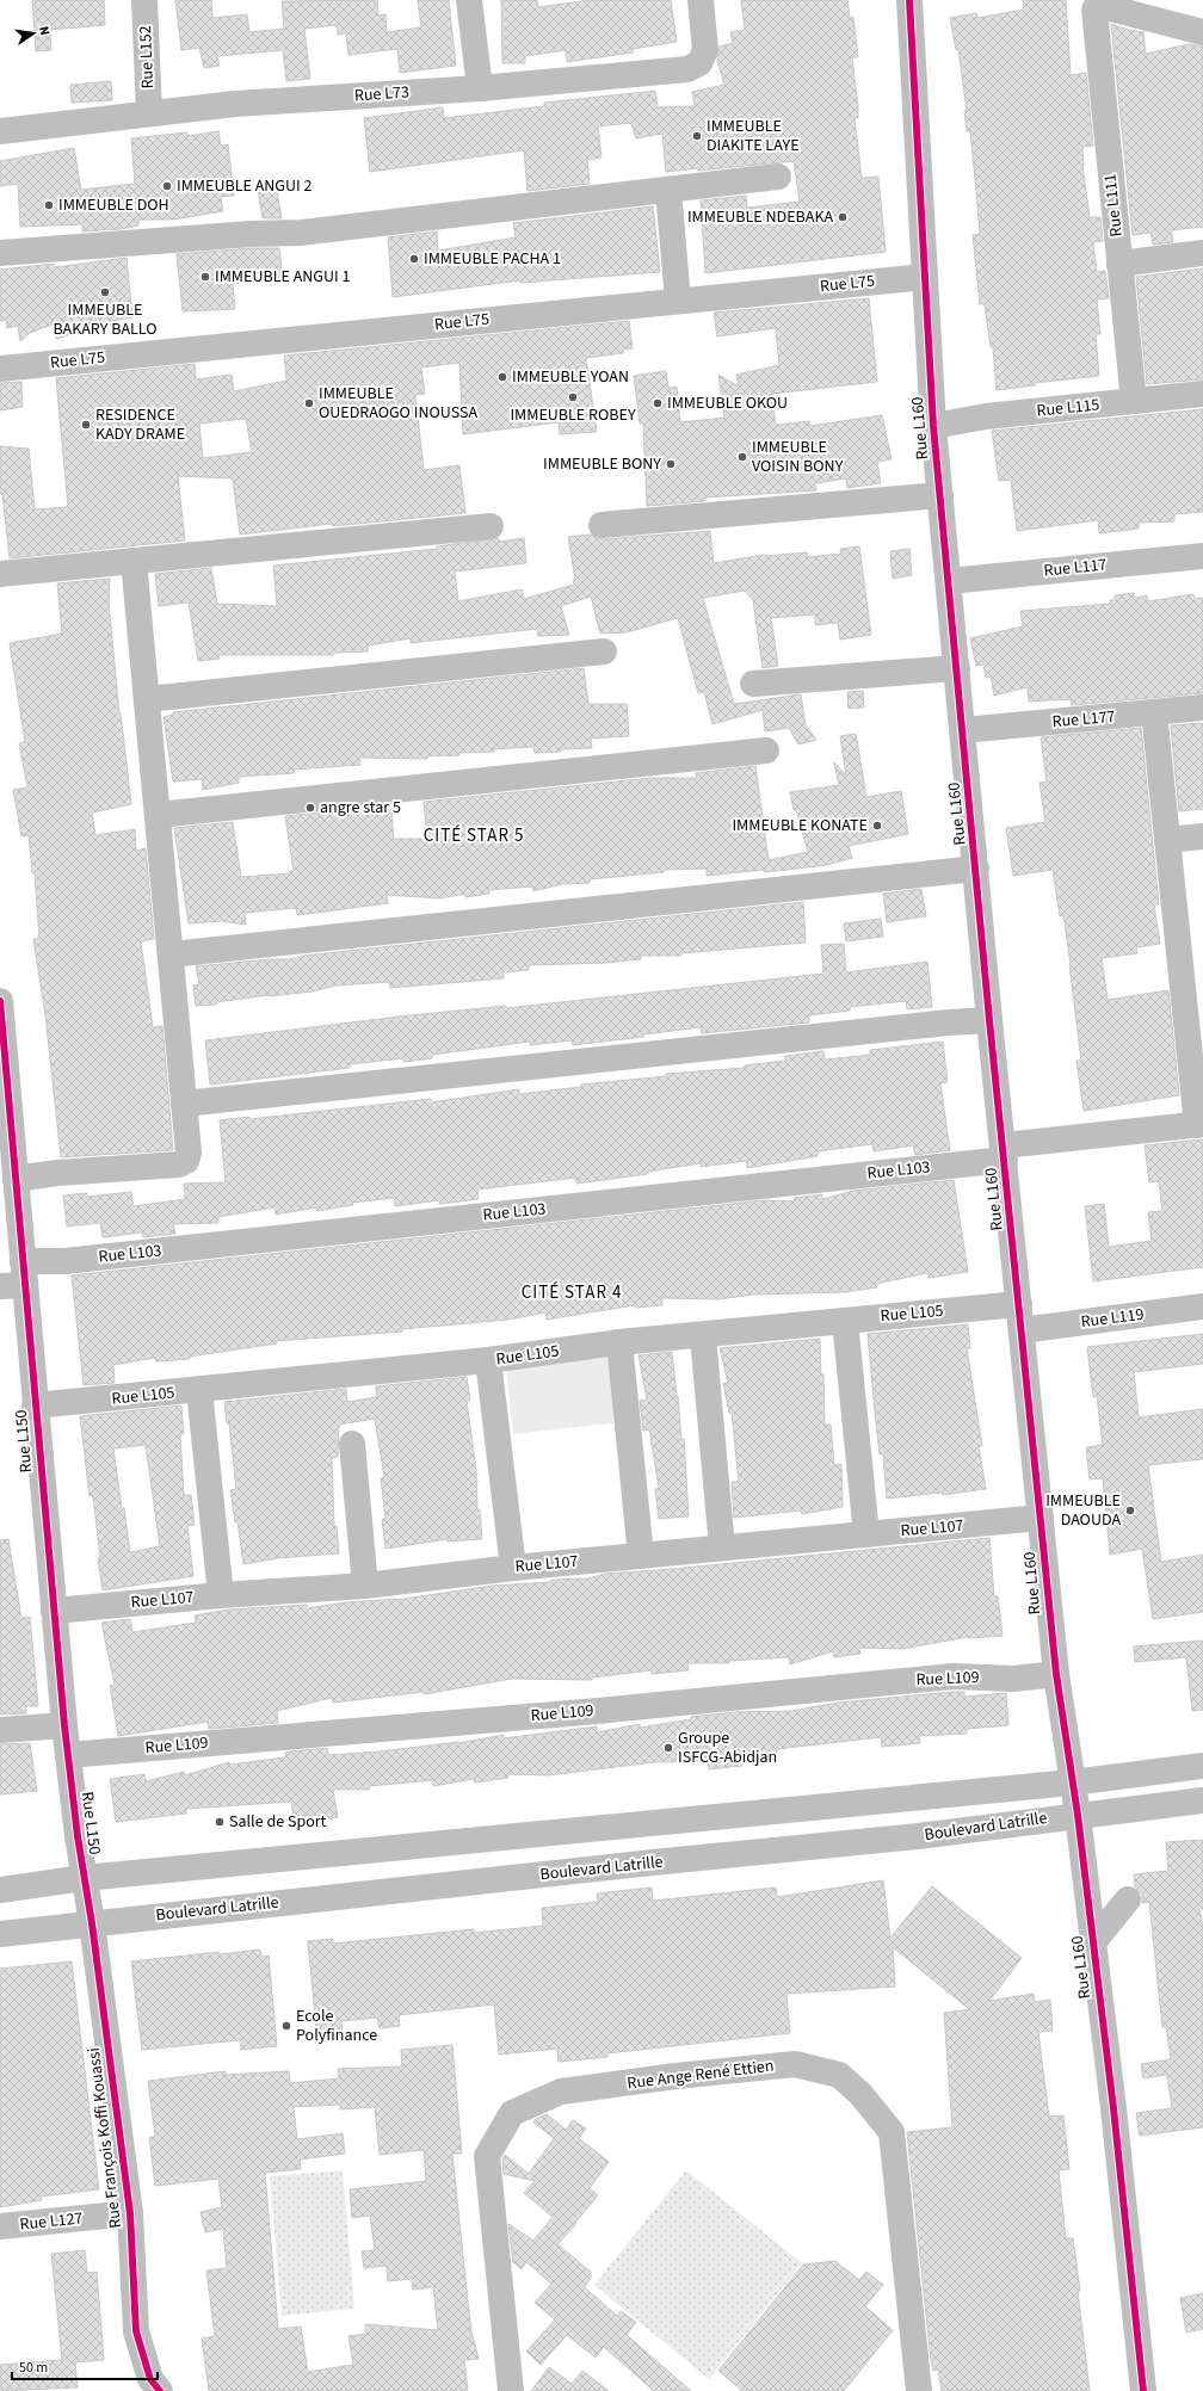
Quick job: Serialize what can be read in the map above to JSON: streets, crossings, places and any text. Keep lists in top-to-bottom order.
{
  "streets": {
    "street": [
      "Rue L152",
      "Rue L73",
      "Rue L111",
      "Rue L75",
      "Rue L115",
      "Rue L160",
      "Rue L117",
      "Rue L177",
      "Rue L103",
      "Rue L105",
      "Rue L119",
      "Rue L150",
      "Rue L107",
      "Rue L109",
      "Boulevard Latrille",
      "Rue Ange René Ettien",
      "Rue François Koffi Kouassi",
      "Rue L127"
    ]
  },
  "crossings": [
    ["Rue L152", "Rue L73"],
    ["Rue L111", "Rue L115"],
    ["Rue L75", "Rue L160"],
    ["Rue L115", "Rue L160"],
    ["Rue L160", "Rue L117"],
    ["Rue L160", "Rue L177"],
    ["Rue L160", "Rue L103"],
    ["Rue L160", "Rue L105"],
    ["Rue L160", "Rue L119"],
    ["Rue L160", "Rue L107"],
    ["Rue L160", "Rue L109"],
    ["Rue L160", "Boulevard Latrille"],
    ["Rue L103", "Rue L150"],
    ["Rue L105", "Rue L150"],
    ["Rue L150", "Rue L107"],
    ["Rue L150", "Rue L109"],
    ["Rue L150", "Boulevard Latrille"],
    ["Rue L150", "Rue François Koffi Kouassi"],
    ["Boulevard Latrille", "Rue François Koffi Kouassi"],
    ["Rue François Koffi Kouassi", "Rue L127"]
  ],
  "districts": ["CITÉ STAR 5", "CITÉ STAR 4"],
  "places": [
    "IMMEUBLE DIAKITE LAYE",
    "IMMEUBLE ANGUI 2",
    "IMMEUBLE DOH",
    "IMMEUBLE NDEBAKA",
    "IMMEUBLE PACHA 1",
    "IMMEUBLE ANGUI 1",
    "IMMEUBLE BAKARY BALLO",
    "IMMEUBLE YOAN",
    "IMMEUBLE ROBEY",
    "IMMEUBLE OUEDRAOGO INOUSSA",
    "IMMEUBLE OKOU",
    "RESIDENCE KADY DRAME",
    "IMMEUBLE VOISIN BONY",
    "IMMEUBLE BONY",
    "angre star 5",
    "IMMEUBLE KONATE",
    "IMMEUBLE DAOUDA",
    "Groupe ISFCG-Abidjan",
    "Salle de Sport",
    "Ecole Polyfinance"
  ],
  "scale_bar": "50 m",
  "north": "right"
}
